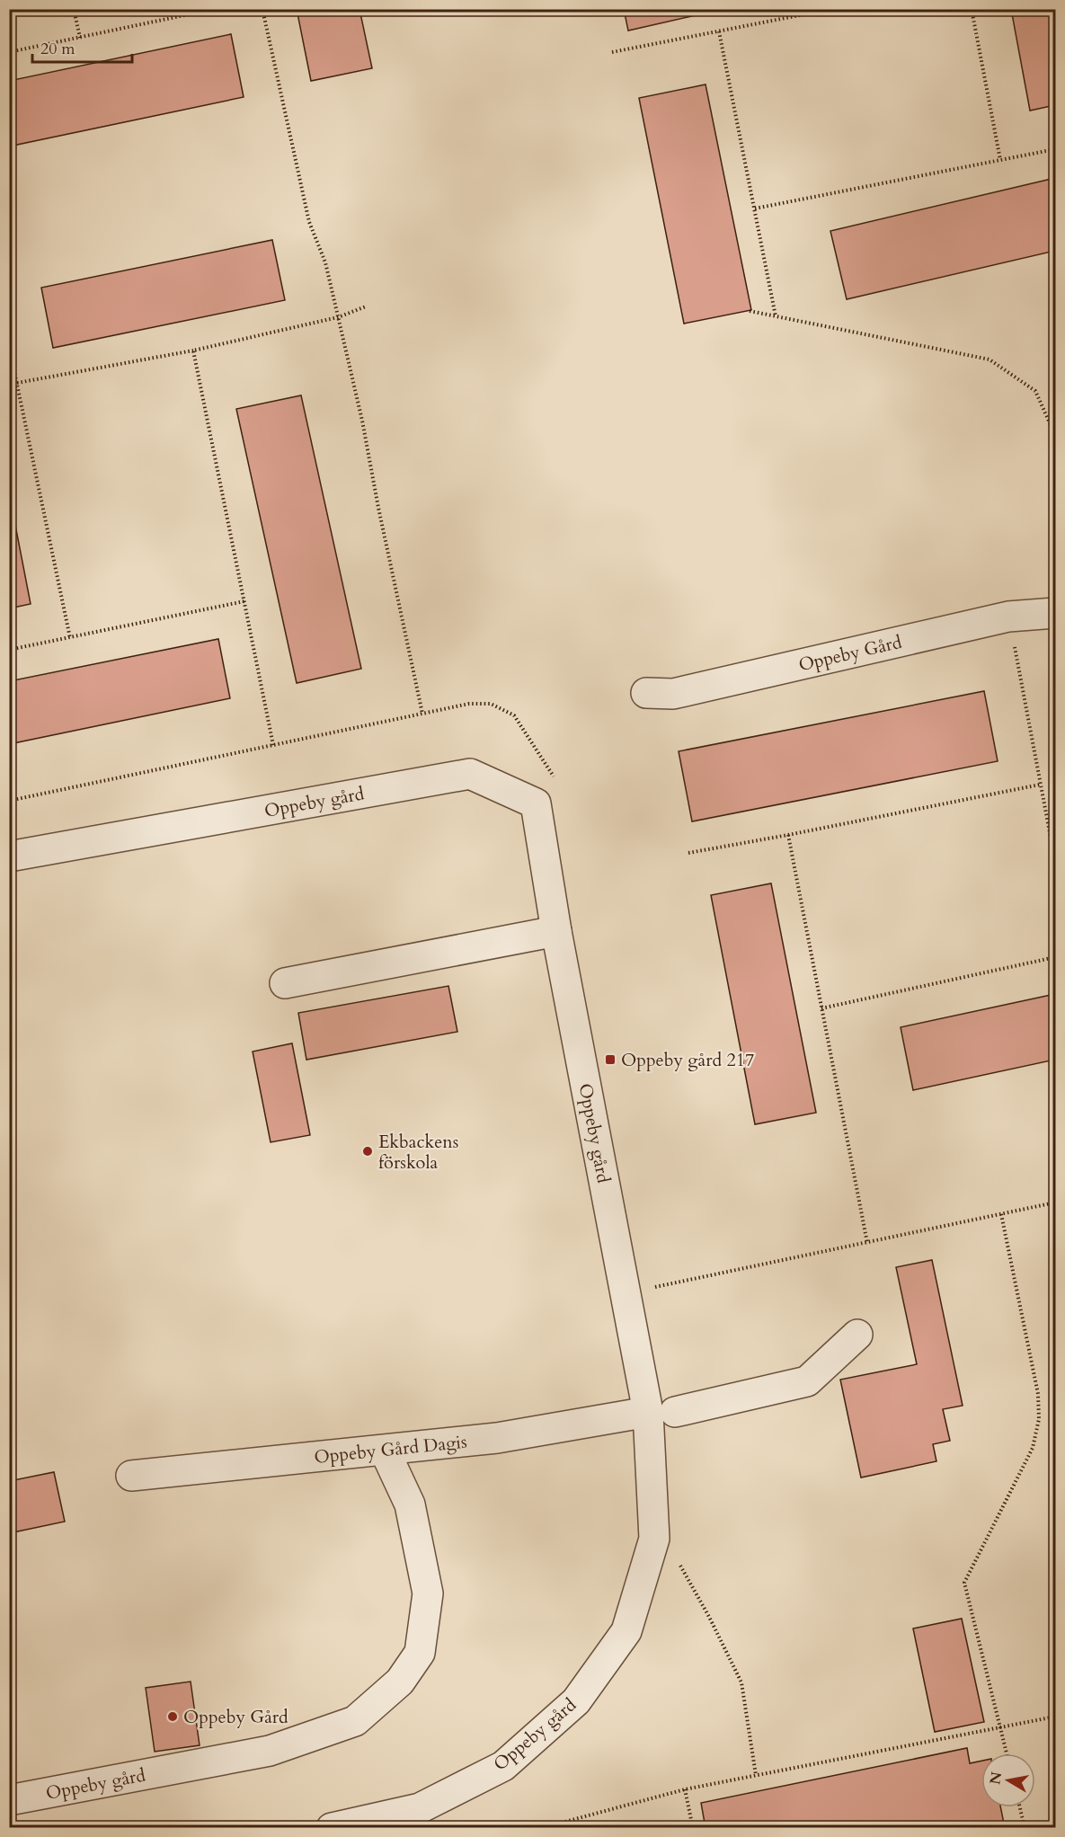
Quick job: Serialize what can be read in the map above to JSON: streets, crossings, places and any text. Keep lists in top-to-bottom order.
{
  "streets": {
    "street": ["Oppeby Gård", "Oppeby gård", "Oppeby Gård Dagis"]
  },
  "crossings": [
    ["Oppeby gård", "Oppeby Gård Dagis"]
  ],
  "places": {
    "transit": ["Oppeby gård 217"],
    "other": ["Ekbackens förskola", "Oppeby Gård"]
  },
  "scale_bar": "20 m",
  "north": "left"
}
